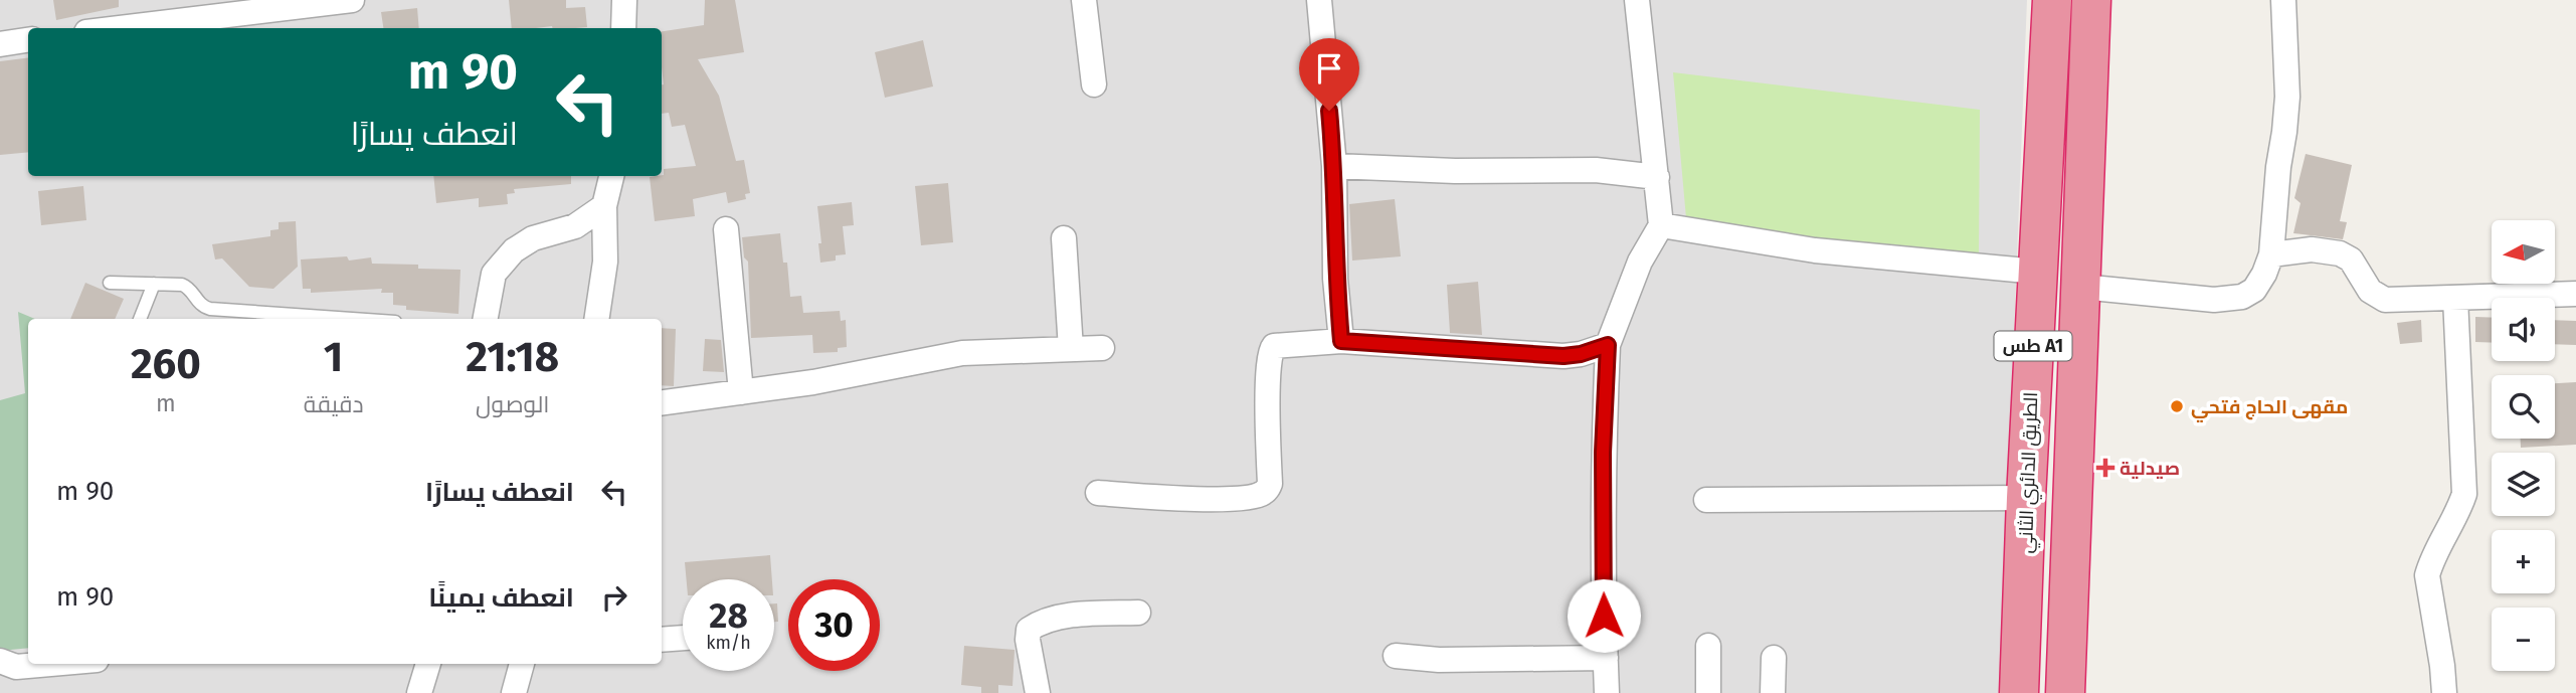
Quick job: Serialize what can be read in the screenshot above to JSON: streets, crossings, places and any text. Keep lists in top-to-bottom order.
{
  "streets": {
    "highway": ["طس A1", "الطريق الدائري الثاني"]
  },
  "places": {
    "other": ["مقهى الحاج فتحي"],
    "health": ["صيدلية"]
  },
  "north": "left",
  "page": {
    "turn": ["90 m", "انعطف يسارًا"],
    "map_buttons": ["+", "−"],
    "eta": [
      "21:18",
      "الوصول",
      "1",
      "دقيقة",
      "260",
      "m"
    ],
    "list": [
      {
        "name": "انعطف يسارًا",
        "value": "90 m"
      },
      {
        "name": "انعطف يمينًا",
        "value": "90 m"
      }
    ],
    "speed": "28 km/h",
    "limit": "30"
  }
}
